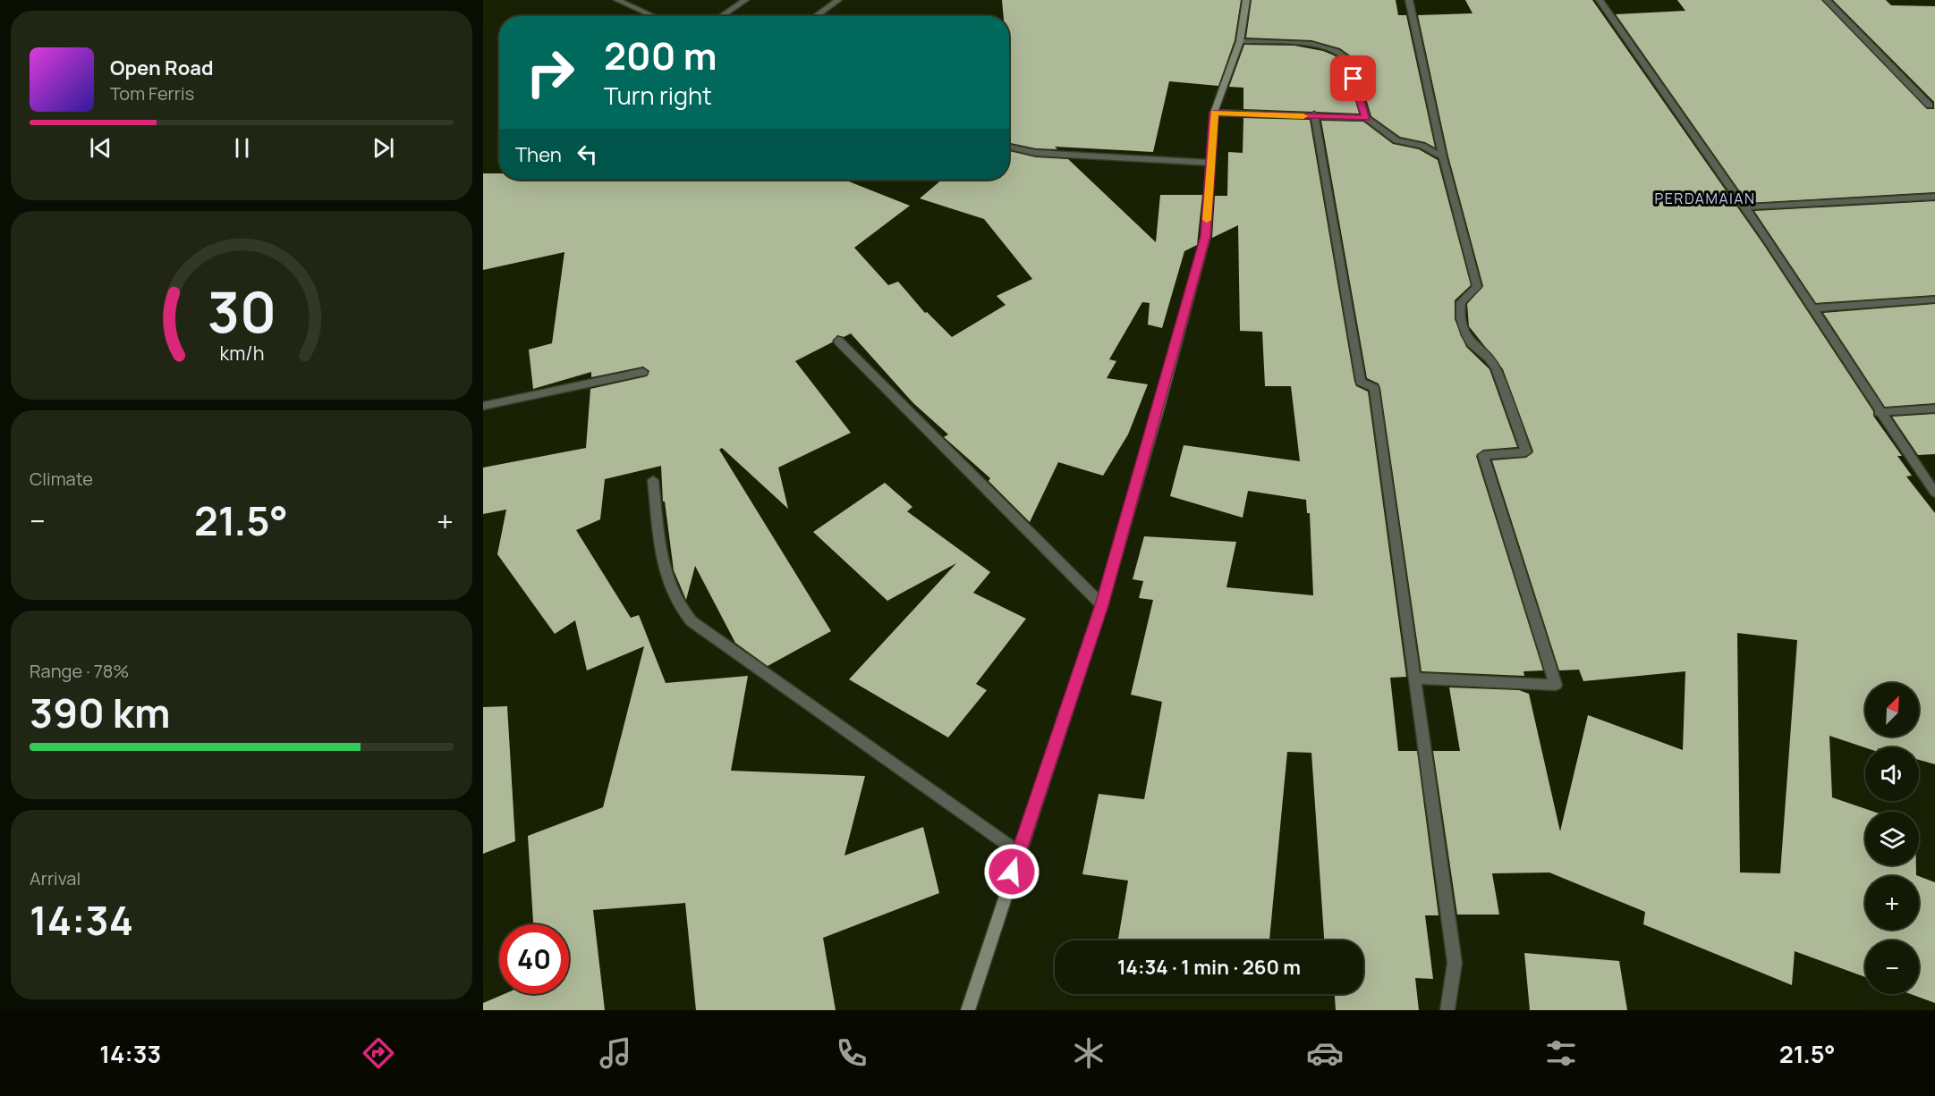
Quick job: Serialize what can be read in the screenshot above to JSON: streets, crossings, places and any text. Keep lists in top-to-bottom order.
{
  "districts": ["PERDAMAIAN"],
  "north": "top right",
  "page": {
    "turn": ["200 m", "Turn right"],
    "song": ["Open Road", "Tom Ferris"],
    "then": "Then",
    "tile": [
      "Climate",
      ["Range · 78%", "390 km"],
      ["Arrival", "14:34"]
    ],
    "heat": ["−", "21.5°", "+"],
    "map_buttons": ["+", "−"],
    "limit": "40",
    "trip": "14:34 · 1 min · 260 m",
    "tabs": ["14:33", "21.5°"],
    "gauge": ["30", "km/h"]
  }
}
